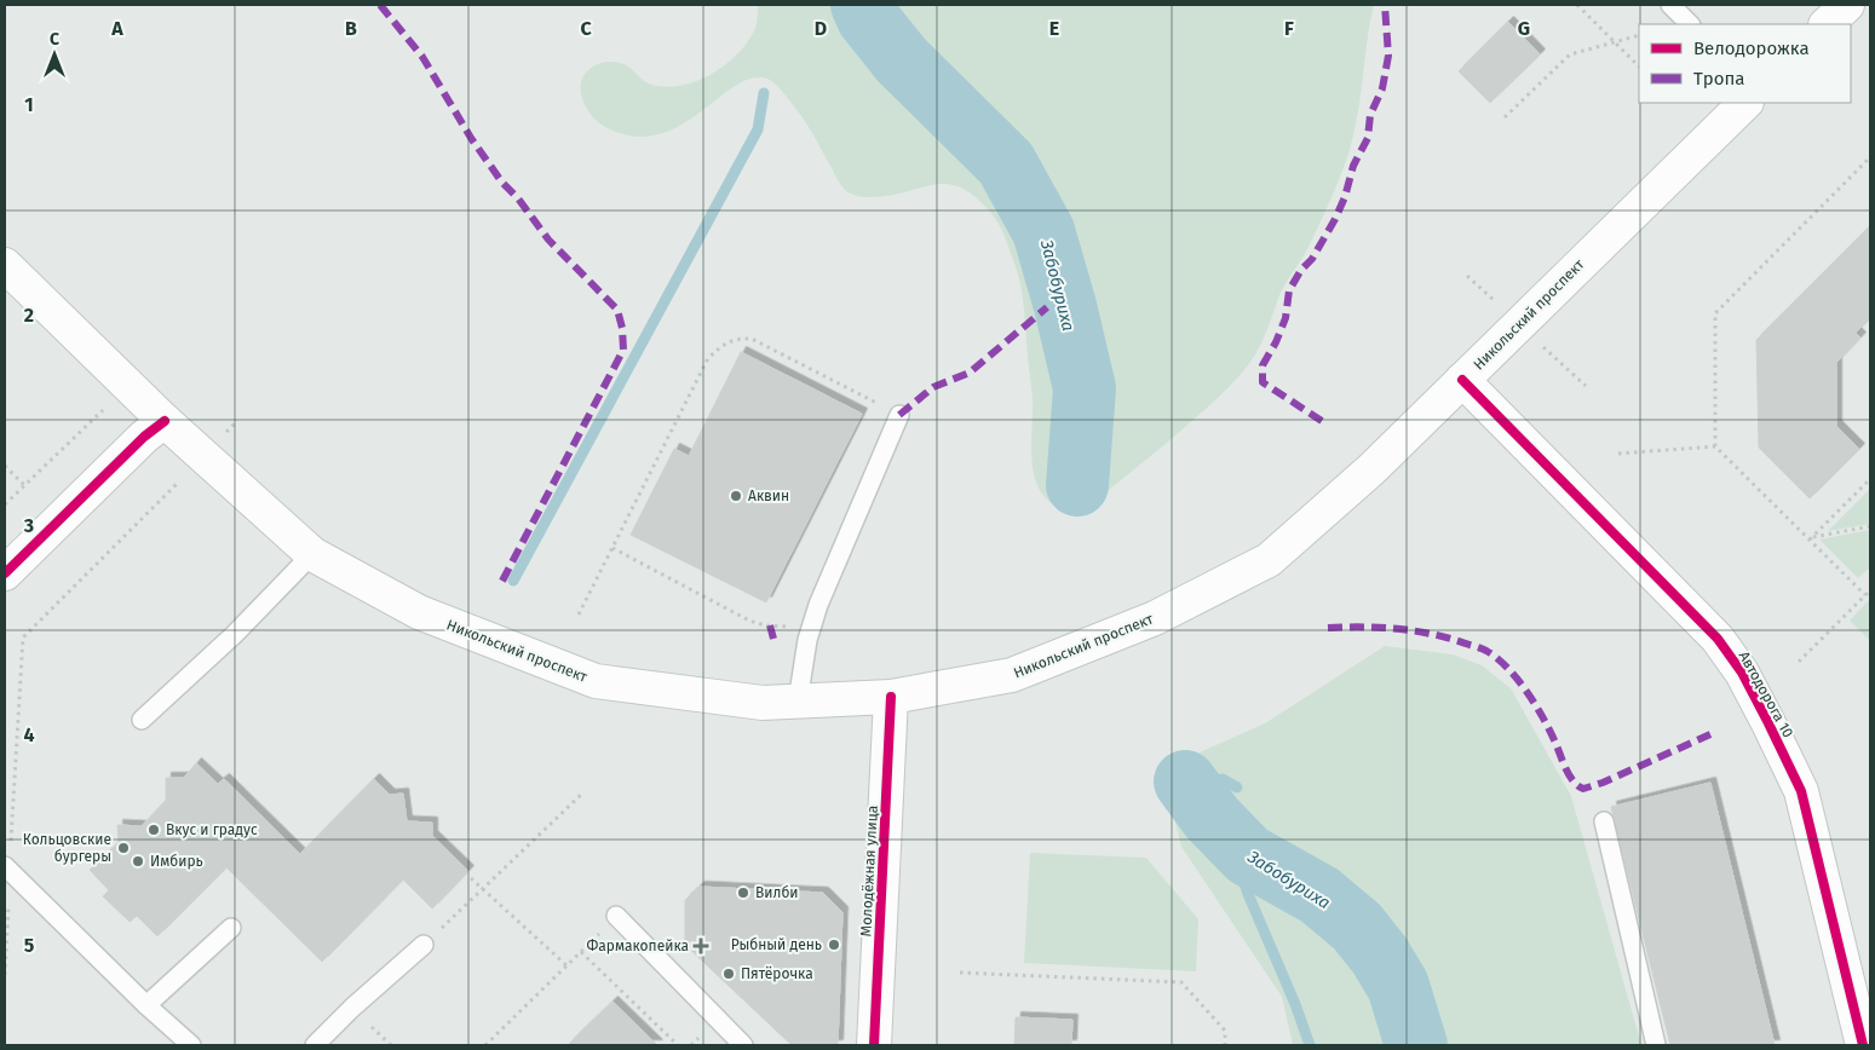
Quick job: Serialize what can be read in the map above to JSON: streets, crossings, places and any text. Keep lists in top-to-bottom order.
{
  "streets": {
    "main road": ["Никольский проспект", "Автодорога 10", "Молодёжная улица"]
  },
  "crossings": [
    ["Никольский проспект", "Автодорога 10"],
    ["Никольский проспект", "Молодёжная улица"]
  ],
  "water": ["Забобуриха"],
  "places": {
    "other": [
      "Аквин",
      "Вкус и градус",
      "Кольцовские бургеры",
      "Имбирь",
      "Вилби",
      "Рыбный день",
      "Пятёрочка"
    ],
    "health": ["Фармакопейка"]
  },
  "legend": ["Велодорожка", "Тропа"],
  "north": "top",
  "grid": {
    "columns": [
      "A",
      "B",
      "C",
      "D",
      "E",
      "F",
      "G"
    ],
    "rows": [
      "1",
      "2",
      "3",
      "4",
      "5"
    ]
  }
}
